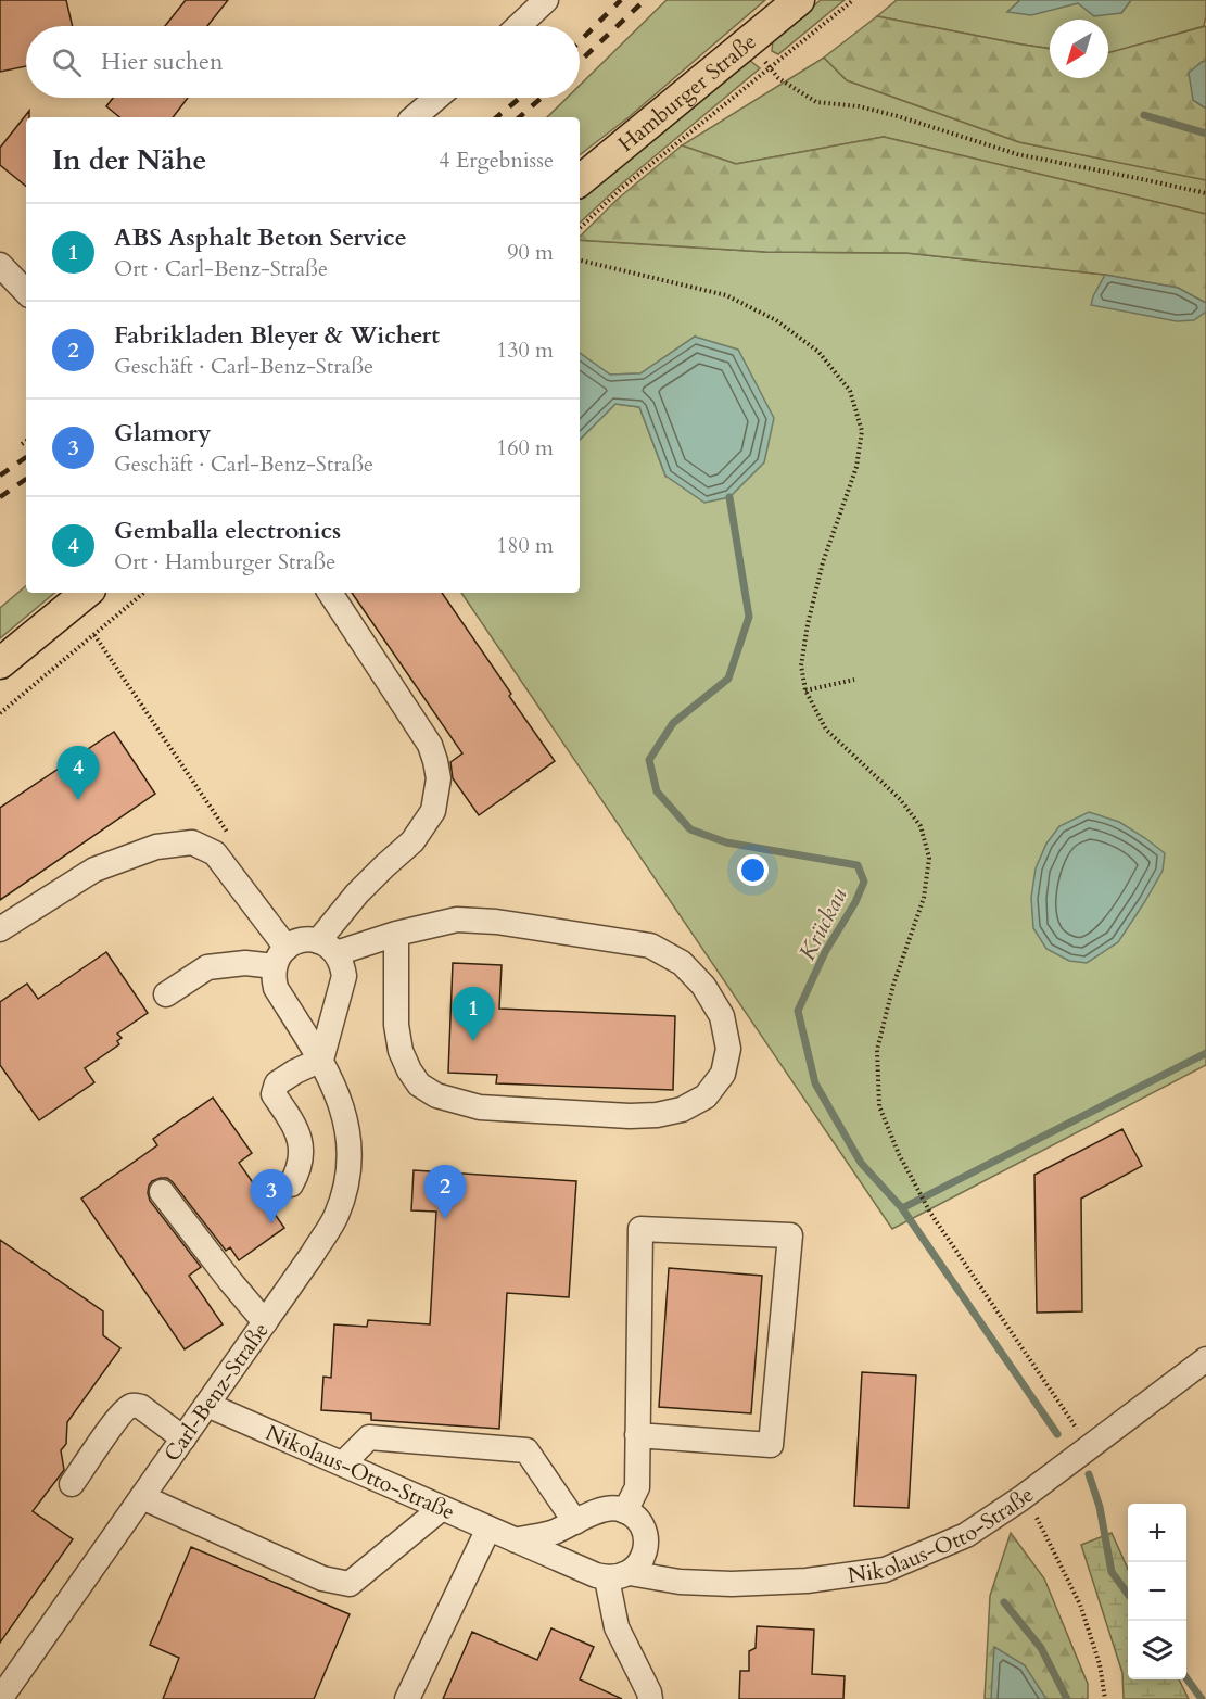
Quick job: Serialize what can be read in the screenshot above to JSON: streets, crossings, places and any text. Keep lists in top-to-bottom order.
{
  "streets": {
    "main road": ["Hamburger Straße"],
    "street": ["Carl-Benz-Straße", "Nikolaus-Otto-Straße"]
  },
  "crossings": [
    ["Carl-Benz-Straße", "Nikolaus-Otto-Straße"]
  ],
  "water": ["Krückau"],
  "north": "bottom left",
  "page": {
    "search": "Hier suchen",
    "heading": ["In der Nähe", "4 Ergebnisse"],
    "list": [
      {
        "mark": "1",
        "name": "ABS Asphalt Beton Service",
        "note": "Ort · Carl-Benz-Straße",
        "value": "90 m"
      },
      {
        "mark": "2",
        "name": "Fabrikladen Bleyer & Wichert",
        "note": "Geschäft · Carl-Benz-Straße",
        "value": "130 m"
      },
      {
        "mark": "3",
        "name": "Glamory",
        "note": "Geschäft · Carl-Benz-Straße",
        "value": "160 m"
      },
      {
        "mark": "4",
        "name": "Gemballa electronics",
        "note": "Ort · Hamburger Straße",
        "value": "180 m"
      }
    ],
    "pins": [
      "4",
      "1",
      "2",
      "3"
    ],
    "map_buttons": ["+", "−"]
  }
}
